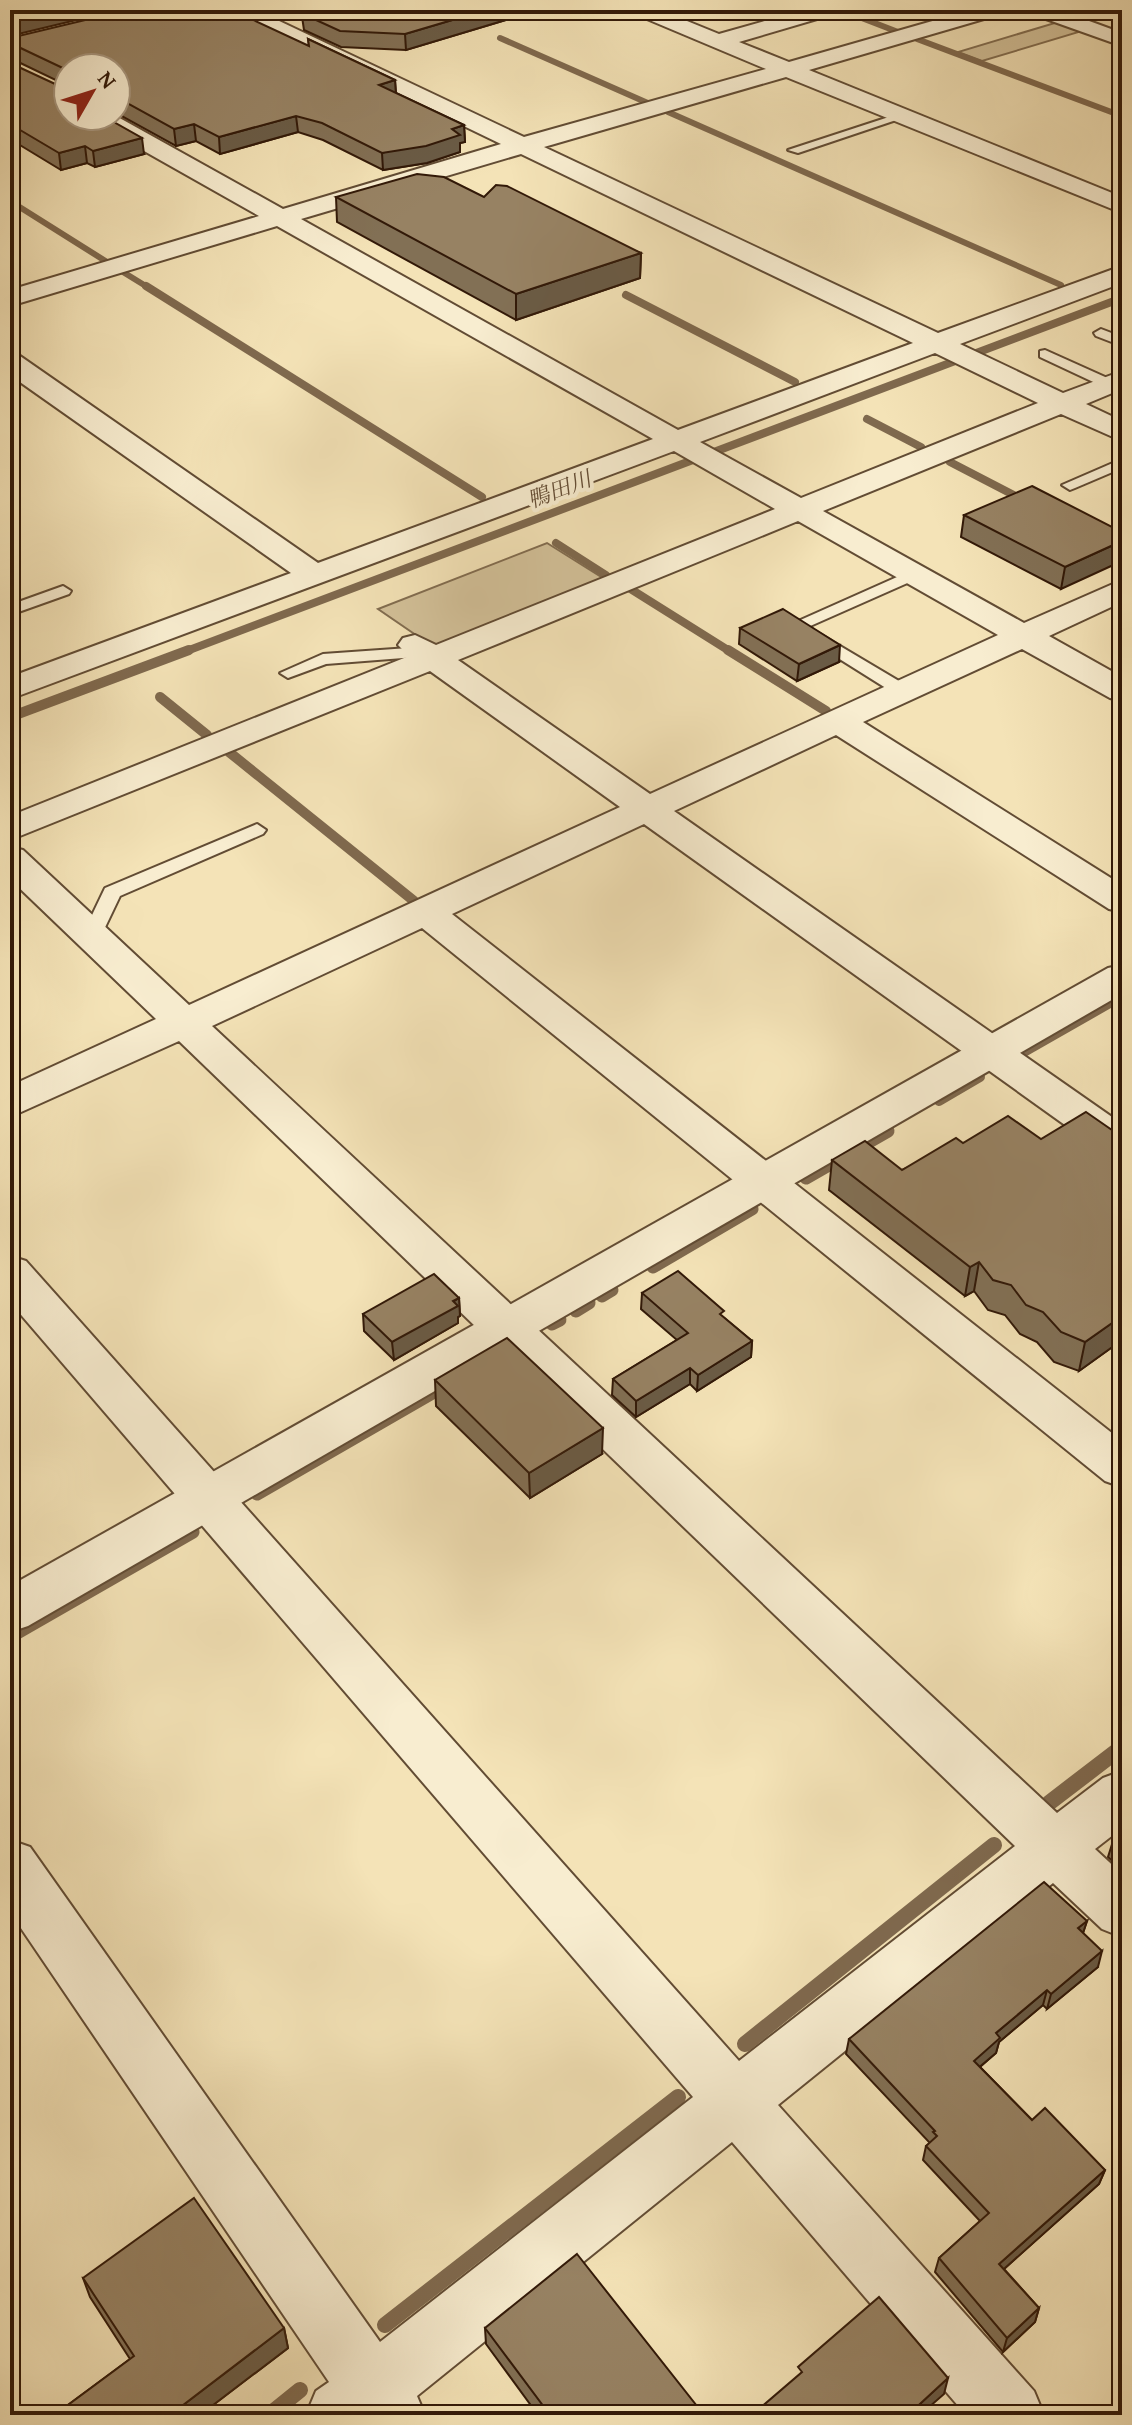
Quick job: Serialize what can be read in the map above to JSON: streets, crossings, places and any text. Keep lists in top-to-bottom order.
{
  "water": ["鴨田川"],
  "north": "top right"
}
